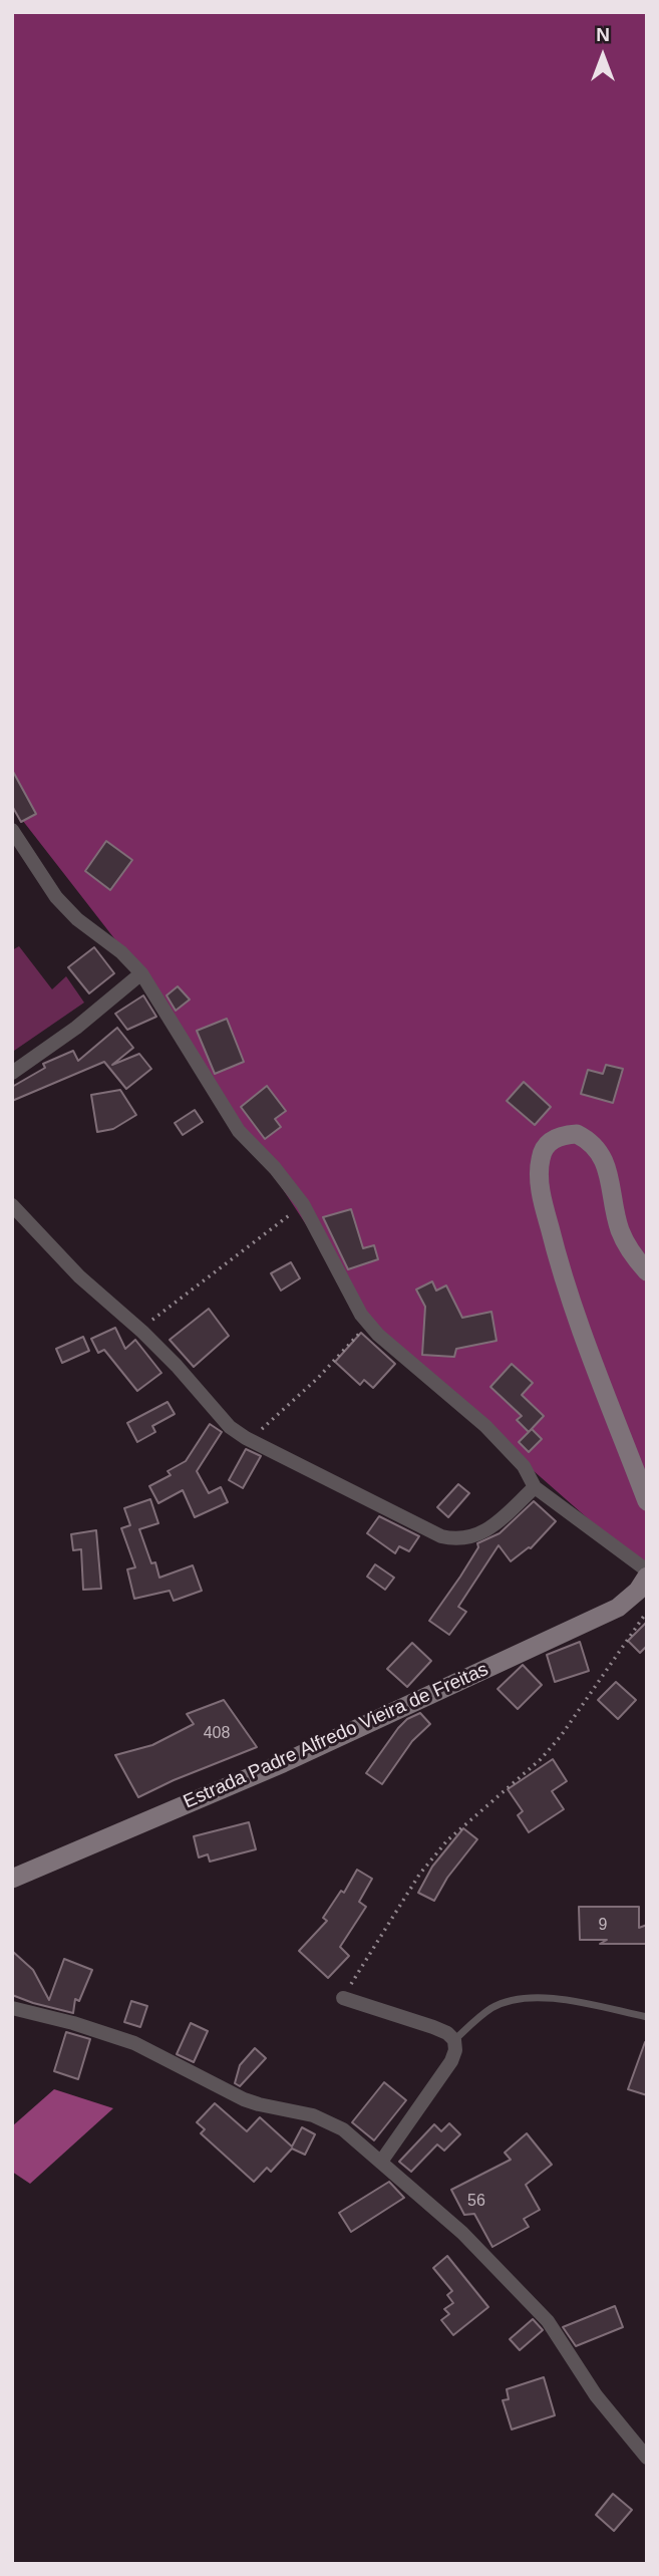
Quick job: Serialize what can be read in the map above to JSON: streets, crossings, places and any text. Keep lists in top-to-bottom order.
{
  "streets": {
    "main road": ["Estrada Padre Alfredo Vieira de Freitas"]
  },
  "house_numbers": ["408", "9", "56"],
  "north": "top"
}
